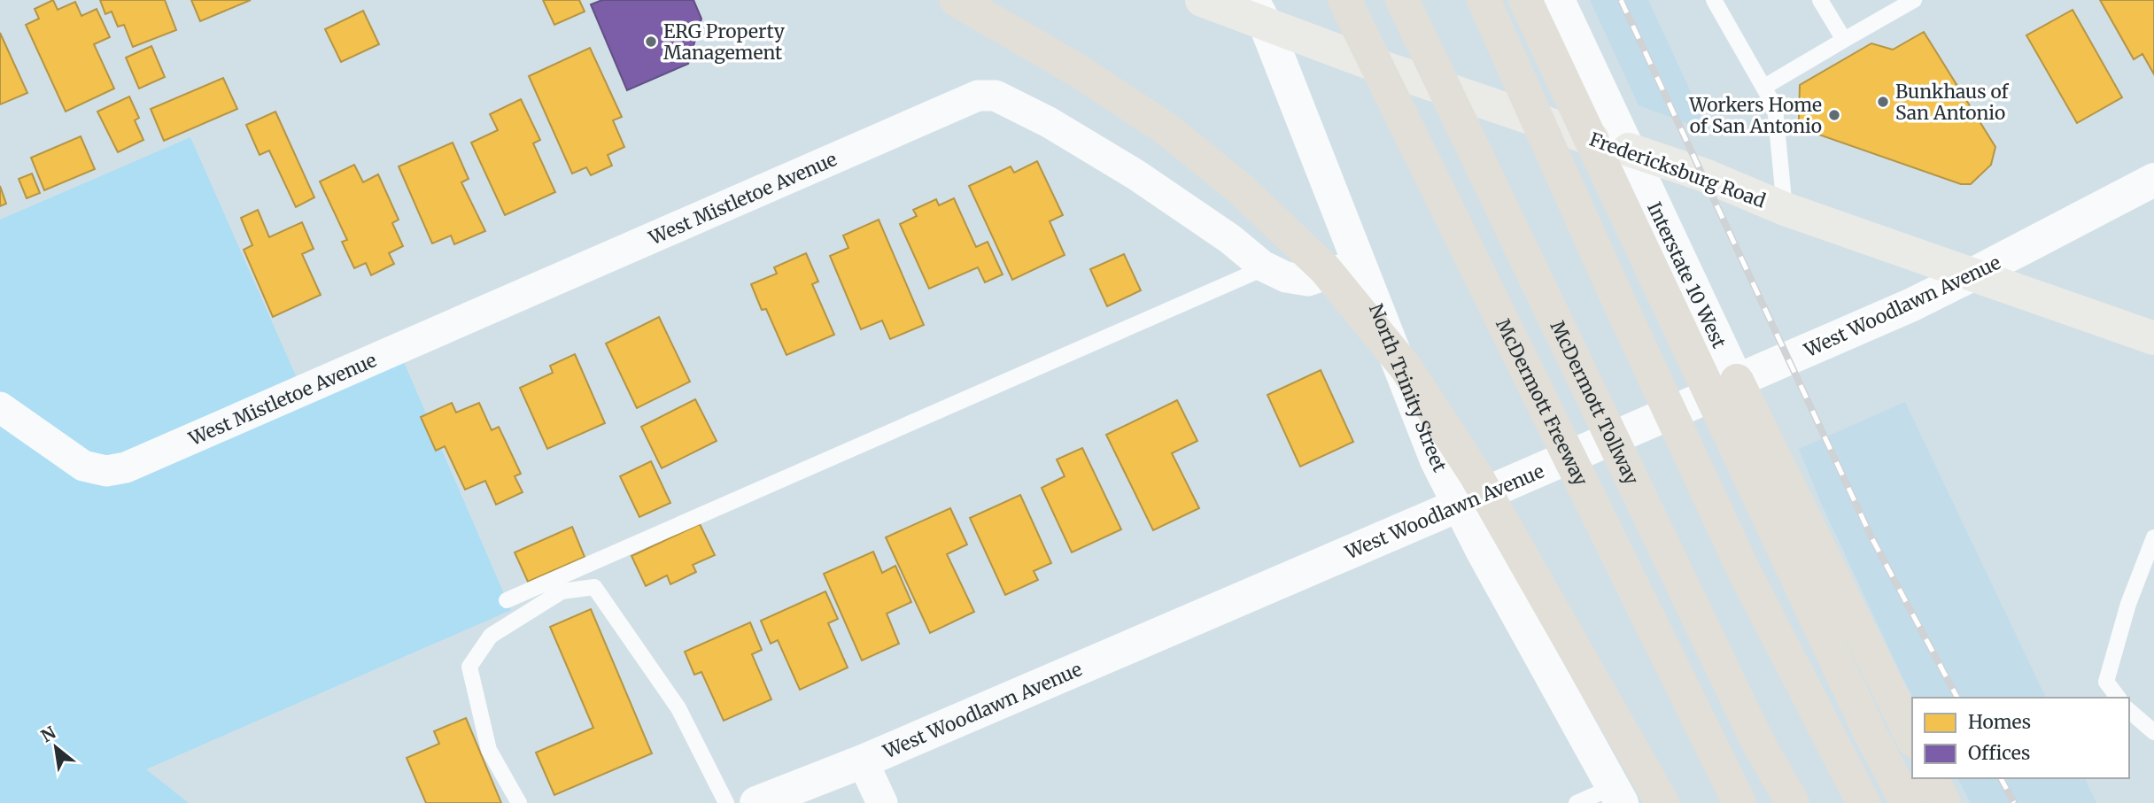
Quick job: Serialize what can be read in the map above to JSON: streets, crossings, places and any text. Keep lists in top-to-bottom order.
{
  "streets": {
    "highway": ["McDermott Freeway", "McDermott Tollway"],
    "main road": [
      "Fredericksburg Road",
      "Interstate 10 West",
      "West Woodlawn Avenue",
      "North Trinity Street"
    ],
    "street": ["West Mistletoe Avenue"]
  },
  "crossings": [
    ["Fredericksburg Road", "Interstate 10 West"],
    ["Fredericksburg Road", "West Woodlawn Avenue"],
    ["Fredericksburg Road", "North Trinity Street"],
    ["West Mistletoe Avenue", "North Trinity Street"],
    ["Interstate 10 West", "West Woodlawn Avenue"],
    ["West Woodlawn Avenue", "North Trinity Street"]
  ],
  "places": ["ERG Property Management", "Bunkhaus of San Antonio", "Workers Home of San Antonio"],
  "legend": ["Homes", "Offices"],
  "north": "top left"
}
